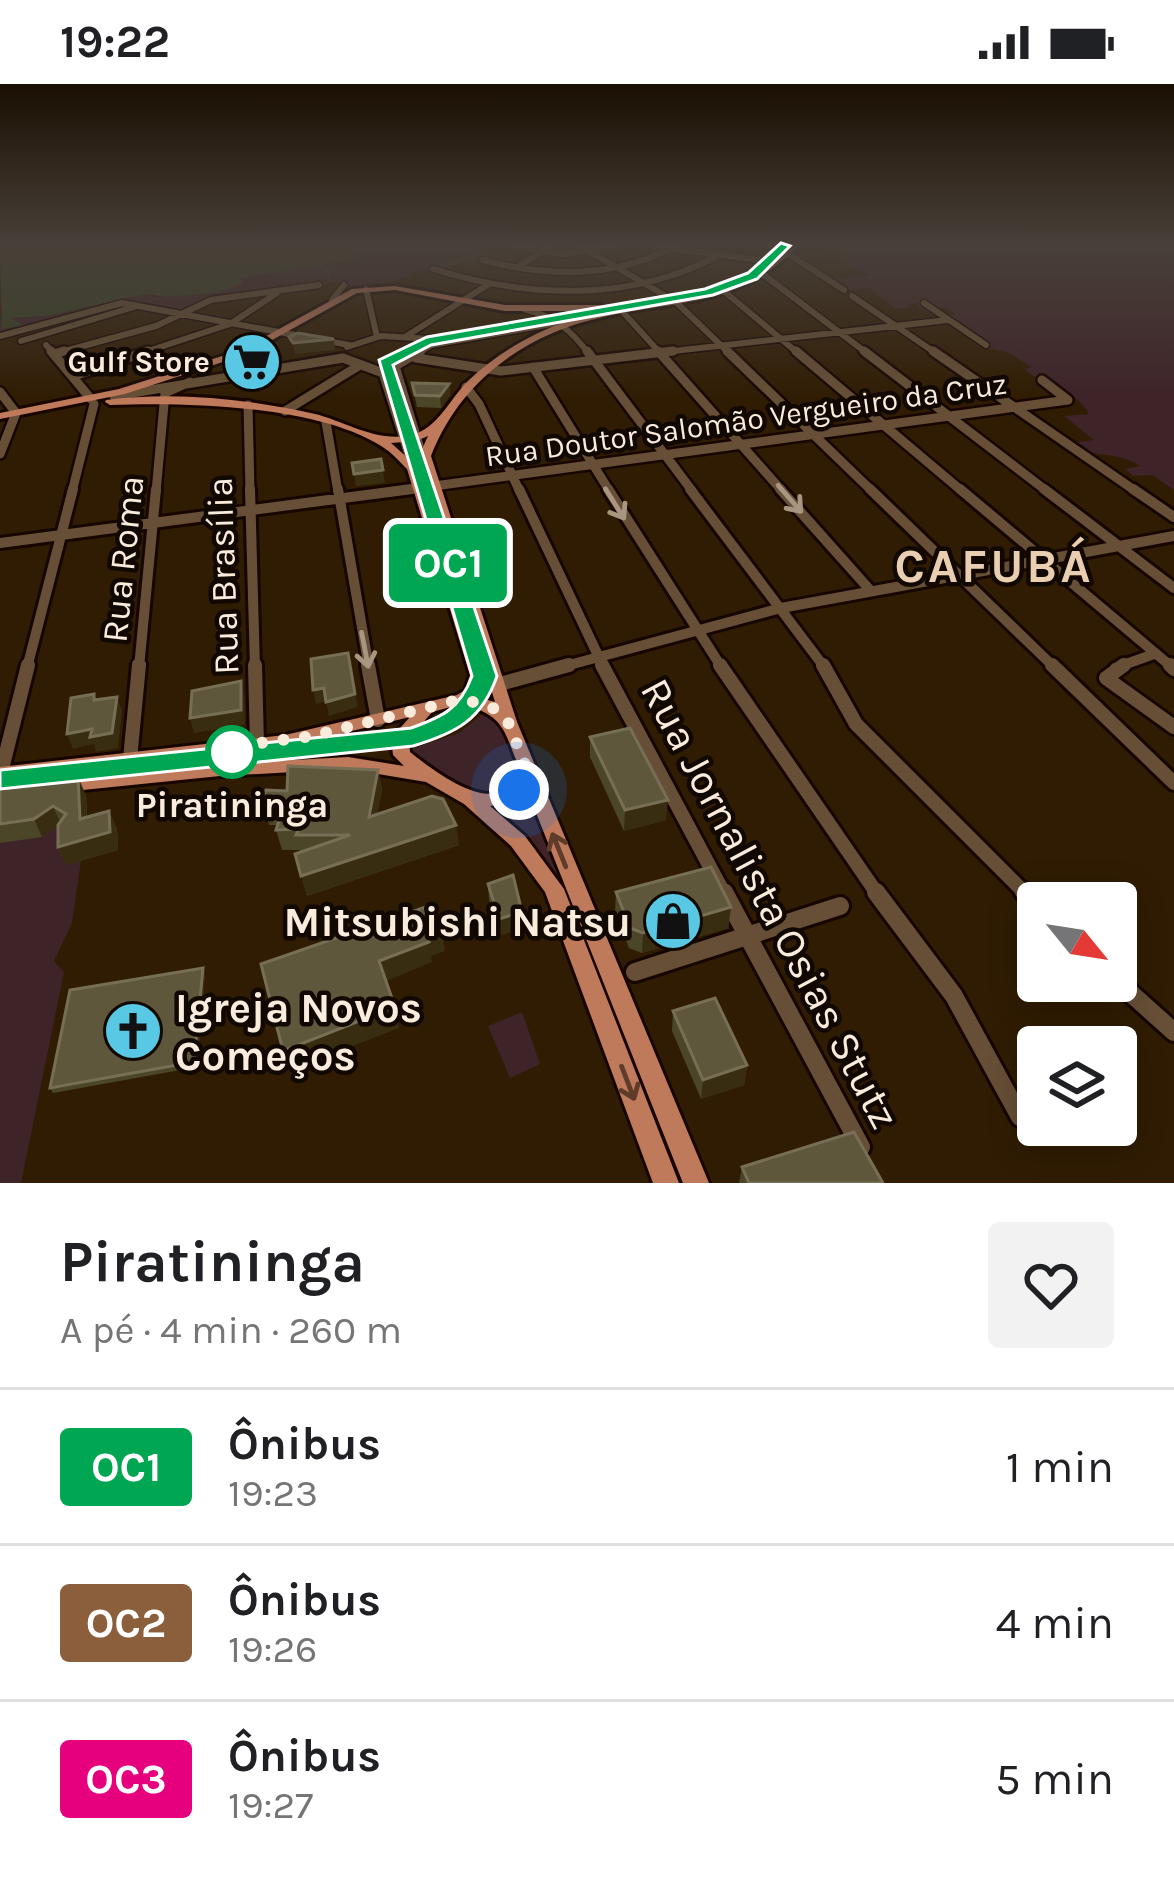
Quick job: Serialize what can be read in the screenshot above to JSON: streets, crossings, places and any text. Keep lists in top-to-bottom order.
{
  "streets": {
    "street": [
      "Rua Doutor Salomão Vergueiro da Cruz",
      "Rua Roma",
      "Rua Brasília",
      "Rua Jornalista Osias Stutz"
    ]
  },
  "crossings": [
    ["Rua Doutor Salomão Vergueiro da Cruz", "Rua Roma"],
    ["Rua Doutor Salomão Vergueiro da Cruz", "Rua Brasília"],
    ["Rua Doutor Salomão Vergueiro da Cruz", "Rua Jornalista Osias Stutz"]
  ],
  "districts": ["CAFUBÁ"],
  "places": {
    "supermarket": ["Gulf Store"],
    "other": ["Piratininga"],
    "shop": ["Mitsubishi Natsu"],
    "church": ["Igreja Novos Começos"]
  },
  "lines": ["bus line OC1"],
  "north": "bottom right",
  "page": {
    "status": "19:22",
    "on_map": "OC1",
    "heading": ["Piratininga", "A pé · 4 min · 260 m"],
    "list": [
      {
        "mark": "OC1",
        "name": "Ônibus",
        "note": "19:23",
        "value": "1 min"
      },
      {
        "mark": "OC2",
        "name": "Ônibus",
        "note": "19:26",
        "value": "4 min"
      },
      {
        "mark": "OC3",
        "name": "Ônibus",
        "note": "19:27",
        "value": "5 min"
      }
    ]
  }
}
